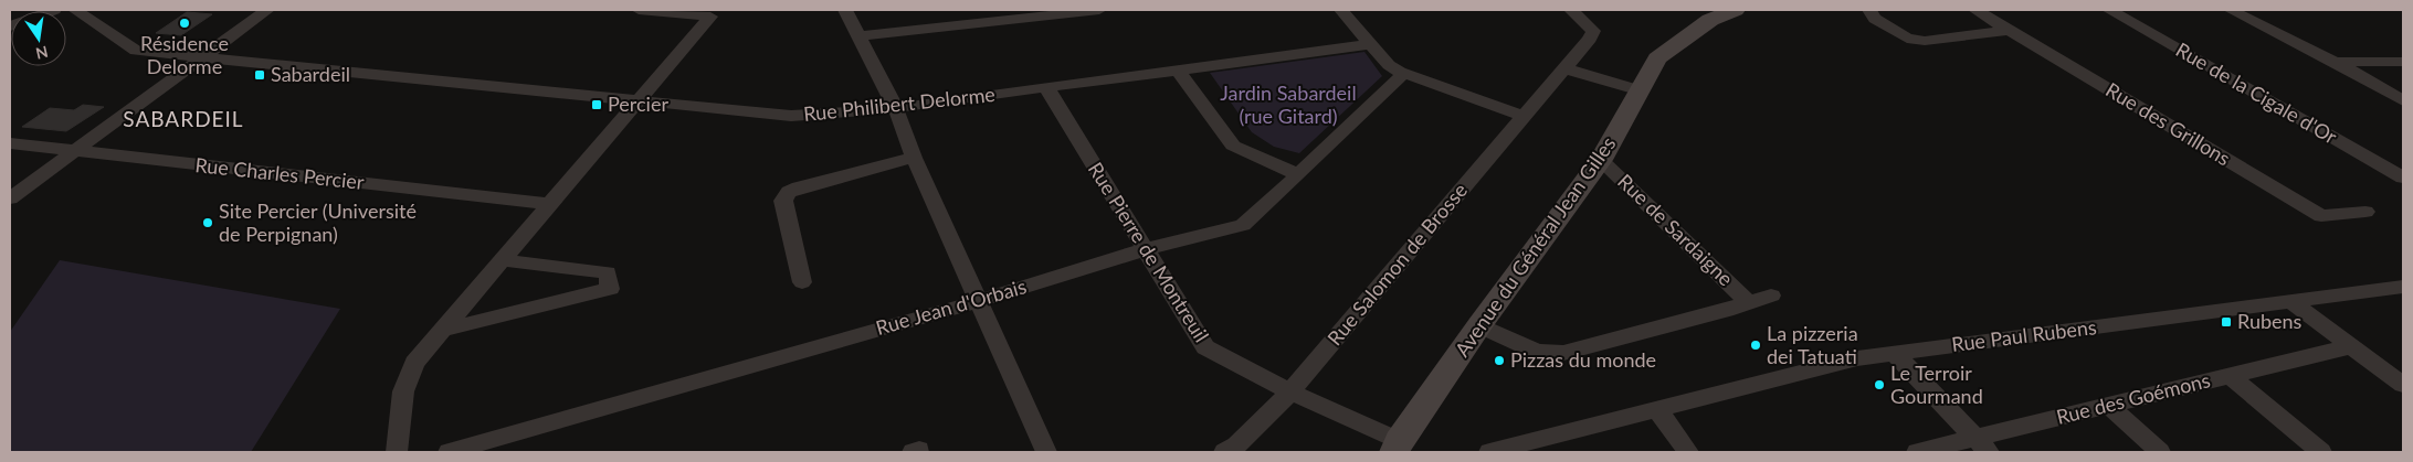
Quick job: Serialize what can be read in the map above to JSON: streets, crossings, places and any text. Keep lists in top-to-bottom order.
{
  "streets": {
    "main road": ["Avenue du Général Jean Gilles"],
    "street": [
      "Rue de la Cigale d'Or",
      "Rue Philibert Delorme",
      "Rue des Grillons",
      "Rue Charles Percier",
      "Rue de Sardaigne",
      "Rue Pierre de Montreuil",
      "Rue Salomon de Brosse",
      "Rue Jean d'Orbais",
      "Rue Paul Rubens",
      "Rue des Goémons"
    ]
  },
  "crossings": [
    ["Rue Philibert Delorme", "Rue Pierre de Montreuil"],
    ["Rue de Sardaigne", "Avenue du Général Jean Gilles"],
    ["Avenue du Général Jean Gilles", "Rue Pierre de Montreuil"],
    ["Rue Pierre de Montreuil", "Rue Salomon de Brosse"],
    ["Rue Pierre de Montreuil", "Rue Jean d'Orbais"]
  ],
  "districts": ["SABARDEIL"],
  "parks": ["Jardin Sabardeil (rue Gitard)"],
  "places": {
    "other": [
      "Résidence Delorme",
      "Site Percier (Université de Perpignan)",
      "La pizzeria dei Tatuati",
      "Pizzas du monde",
      "Le Terroir Gourmand"
    ],
    "transit": ["Sabardeil", "Percier", "Rubens"]
  },
  "north": "bottom"
}
